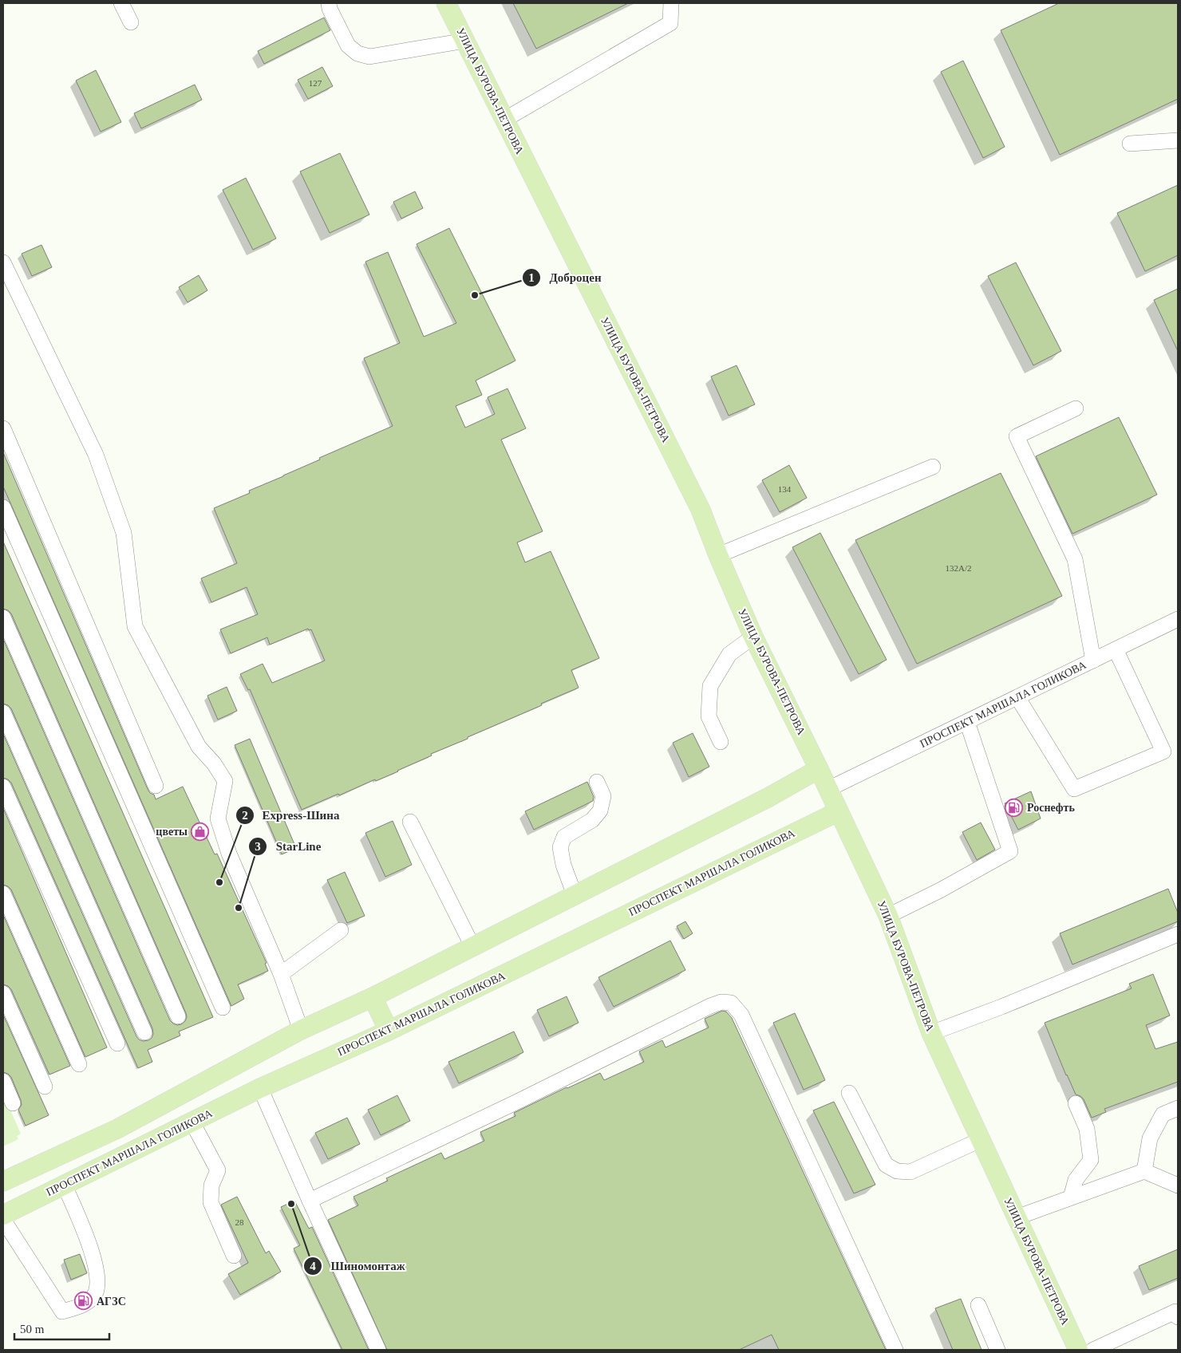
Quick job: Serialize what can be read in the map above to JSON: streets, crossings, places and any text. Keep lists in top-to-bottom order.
{
  "streets": {
    "main road": ["УЛИЦА БУРОВА-ПЕТРОВА", "ПРОСПЕКТ МАРШАЛА ГОЛИКОВА"]
  },
  "crossings": [
    ["УЛИЦА БУРОВА-ПЕТРОВА", "ПРОСПЕКТ МАРШАЛА ГОЛИКОВА"]
  ],
  "places": {
    "other": [
      "Доброцен",
      "Express-Шина",
      "StarLine",
      "Шиномонтаж"
    ],
    "fuel station": ["Роснефть", "АГЗС"],
    "shop": ["цветы"]
  },
  "house_numbers": [
    "127",
    "134",
    "132А/2",
    "28"
  ],
  "scale_bar": "50 m"
}
